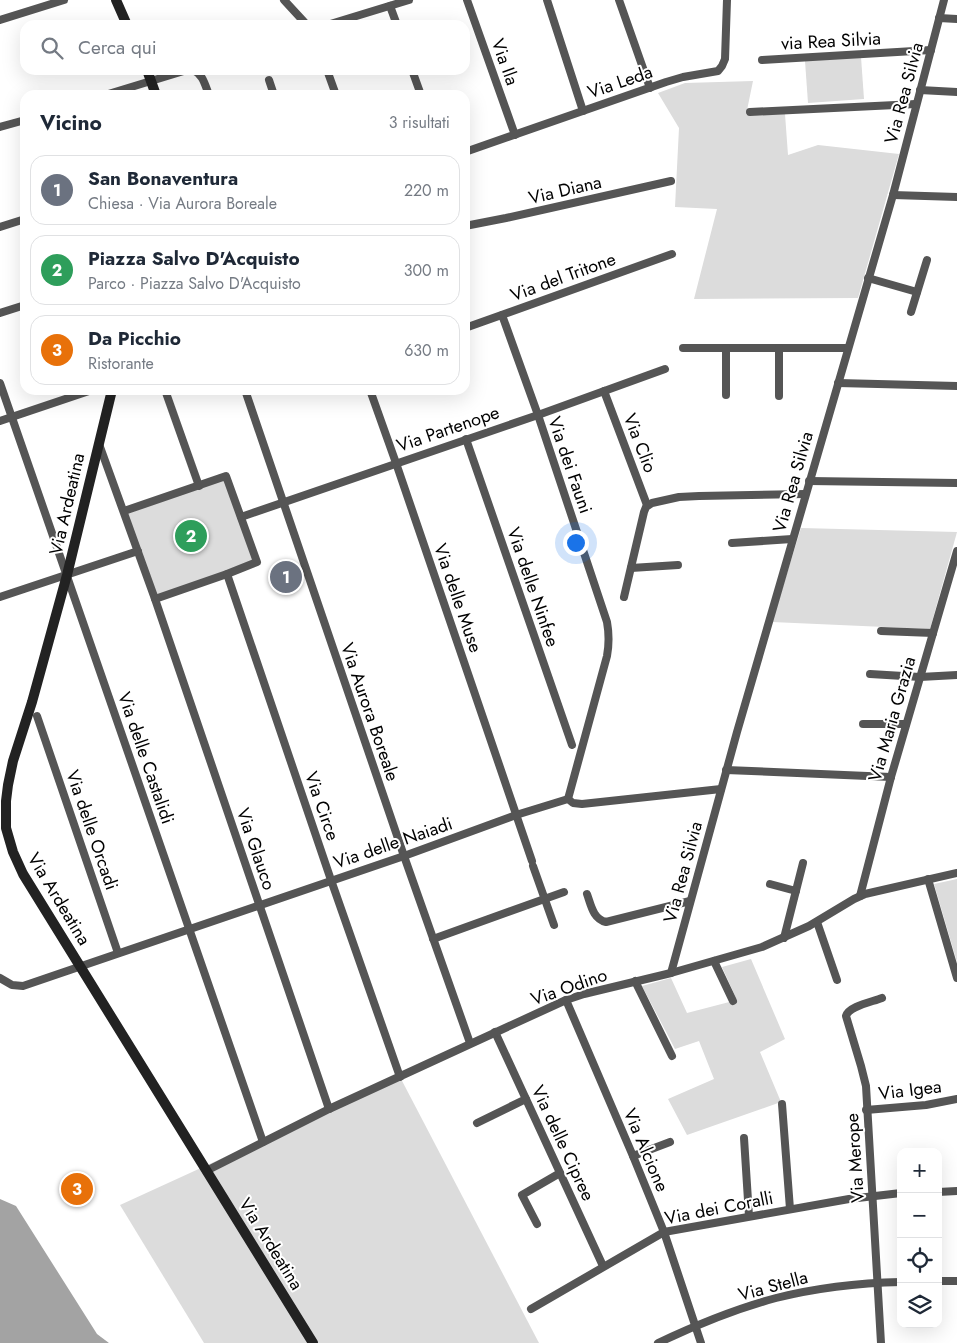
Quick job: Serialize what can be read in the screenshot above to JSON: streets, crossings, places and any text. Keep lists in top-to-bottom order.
{
  "streets": {
    "main road": ["Via Ardeatina"],
    "street": [
      "via Rea Silvia",
      "Via Ila",
      "Via Leda",
      "Via Rea Silvia",
      "Via Diana",
      "Via del Tritone",
      "Via Partenope",
      "Via Clio",
      "Via dei Fauni",
      "Via delle Ninfee",
      "Via delle Muse",
      "Via Aurora Boreale",
      "Via Maria Grazia",
      "Via delle Castalidi",
      "Via Circe",
      "Via delle Orcadi",
      "Via delle Naiadi",
      "Via Glauco",
      "Via Odino",
      "Via Igea",
      "Via delle Cipree",
      "Via Alcione",
      "Via Merope",
      "Via dei Coralli",
      "Via Stella"
    ]
  },
  "crossings": [
    ["via Rea Silvia", "Via Rea Silvia"],
    ["Via Ila", "Via Leda"],
    ["Via Rea Silvia", "Via delle Naiadi"],
    ["Via Rea Silvia", "Via Odino"],
    ["Via del Tritone", "Via dei Fauni"],
    ["Via Partenope", "Via Clio"],
    ["Via Partenope", "Via dei Fauni"],
    ["Via Partenope", "Via delle Ninfee"],
    ["Via Partenope", "Via delle Muse"],
    ["Via Partenope", "Via Aurora Boreale"],
    ["Via dei Fauni", "Via delle Naiadi"],
    ["Via Ardeatina", "Via delle Castalidi"],
    ["Via Ardeatina", "Via delle Naiadi"],
    ["Via Ardeatina", "Via Odino"],
    ["Via delle Muse", "Via delle Naiadi"],
    ["Via Aurora Boreale", "Via delle Naiadi"],
    ["Via Aurora Boreale", "Via Odino"],
    ["Via Maria Grazia", "Via Odino"],
    ["Via delle Castalidi", "Via delle Naiadi"],
    ["Via delle Castalidi", "Via Odino"],
    ["Via Circe", "Via delle Naiadi"],
    ["Via Circe", "Via Odino"],
    ["Via delle Orcadi", "Via delle Naiadi"],
    ["Via delle Naiadi", "Via Glauco"],
    ["Via Glauco", "Via Odino"],
    ["Via Odino", "Via delle Cipree"],
    ["Via Odino", "Via Alcione"],
    ["Via Igea", "Via Merope"],
    ["Via delle Cipree", "Via dei Coralli"],
    ["Via Alcione", "Via dei Coralli"],
    ["Via Alcione", "Via Stella"],
    ["Via Merope", "Via dei Coralli"],
    ["Via Merope", "Via Stella"]
  ],
  "page": {
    "search": "Cerca qui",
    "heading": ["Vicino", "3 risultati"],
    "list": [
      {
        "mark": "1",
        "name": "San Bonaventura",
        "note": "Chiesa · Via Aurora Boreale",
        "value": "220 m"
      },
      {
        "mark": "2",
        "name": "Piazza Salvo D'Acquisto",
        "note": "Parco · Piazza Salvo D'Acquisto",
        "value": "300 m"
      },
      {
        "mark": "3",
        "name": "Da Picchio",
        "note": "Ristorante",
        "value": "630 m"
      }
    ],
    "pins": ["2", "1", "3"],
    "map_buttons": ["+", "−"]
  }
}
